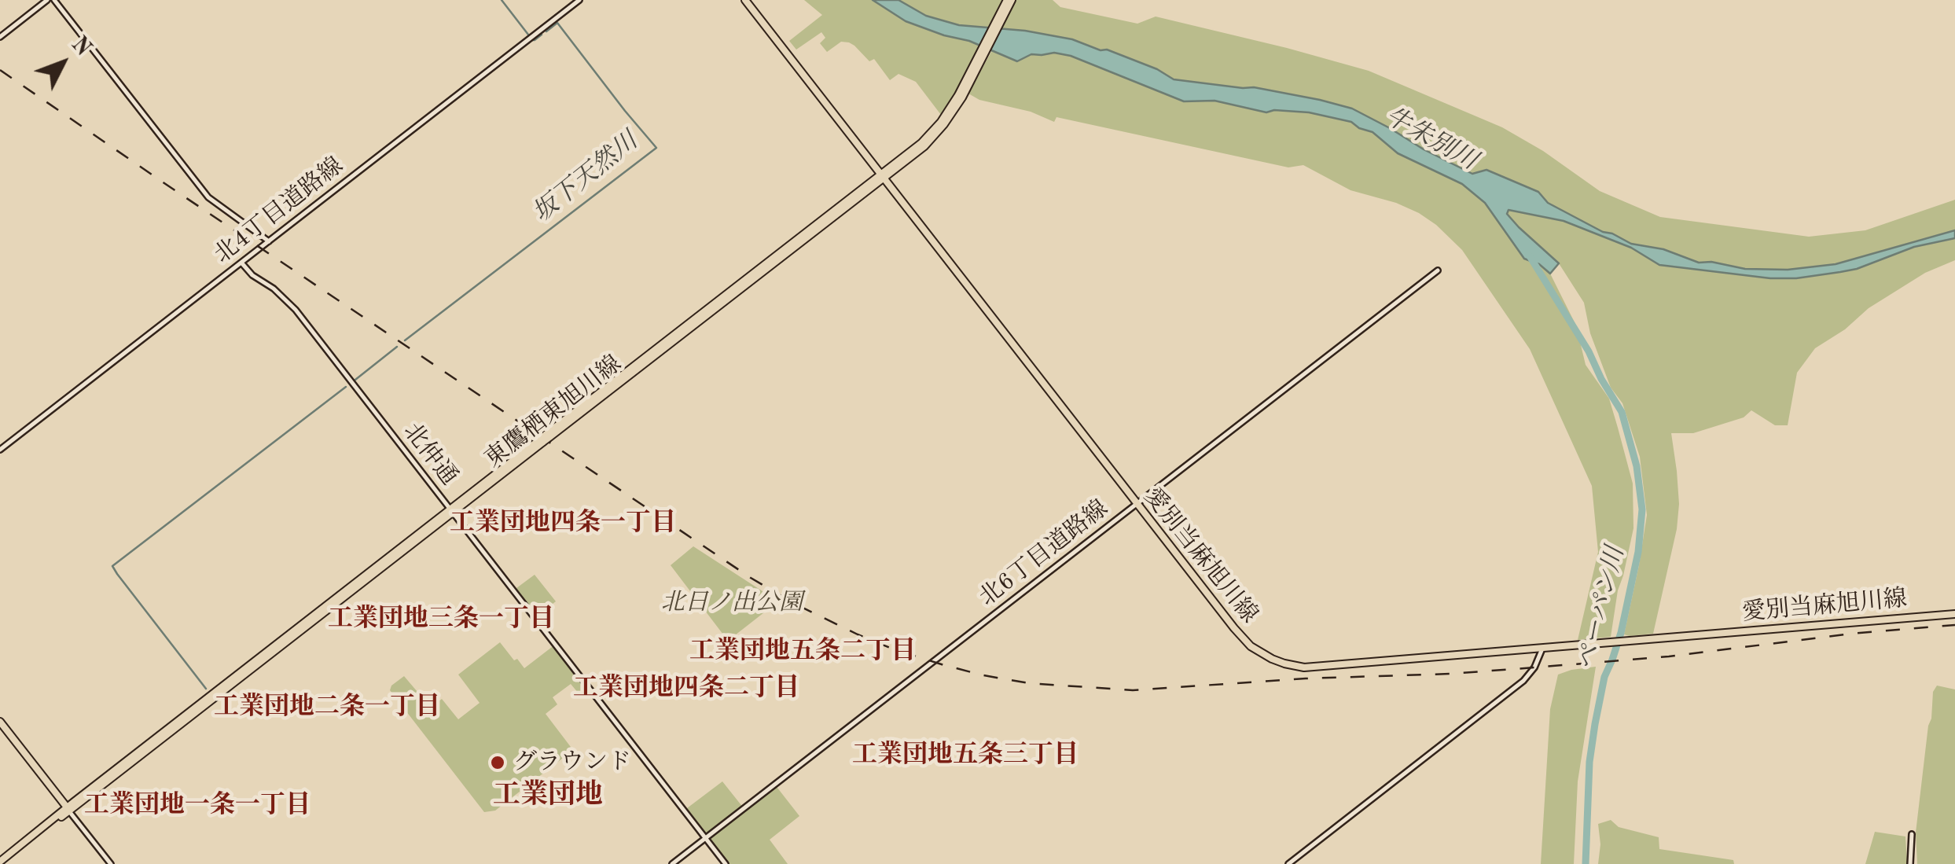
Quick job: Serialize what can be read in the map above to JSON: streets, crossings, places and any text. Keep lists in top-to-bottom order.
{
  "streets": {
    "main road": ["東鷹栖東旭川線", "愛別当麻旭川線"],
    "street": ["北4丁目道路線", "北仲通", "北6丁目道路線"]
  },
  "crossings": [
    ["北4丁目道路線", "北仲通"],
    ["東鷹栖東旭川線", "北仲通"],
    ["東鷹栖東旭川線", "愛別当麻旭川線"],
    ["北仲通", "北6丁目道路線"],
    ["北6丁目道路線", "愛別当麻旭川線"]
  ],
  "districts": [
    "工業団地四条一丁目",
    "工業団地三条一丁目",
    "工業団地五条二丁目",
    "工業団地四条二丁目",
    "工業団地二条一丁目",
    "工業団地五条三丁目",
    "工業団地",
    "工業団地一条一丁目"
  ],
  "water": ["牛朱別川", "坂下天然川", "ペーパン川"],
  "parks": ["北日ノ出公園"],
  "places": ["グラウンド"],
  "north": "top right"
}
